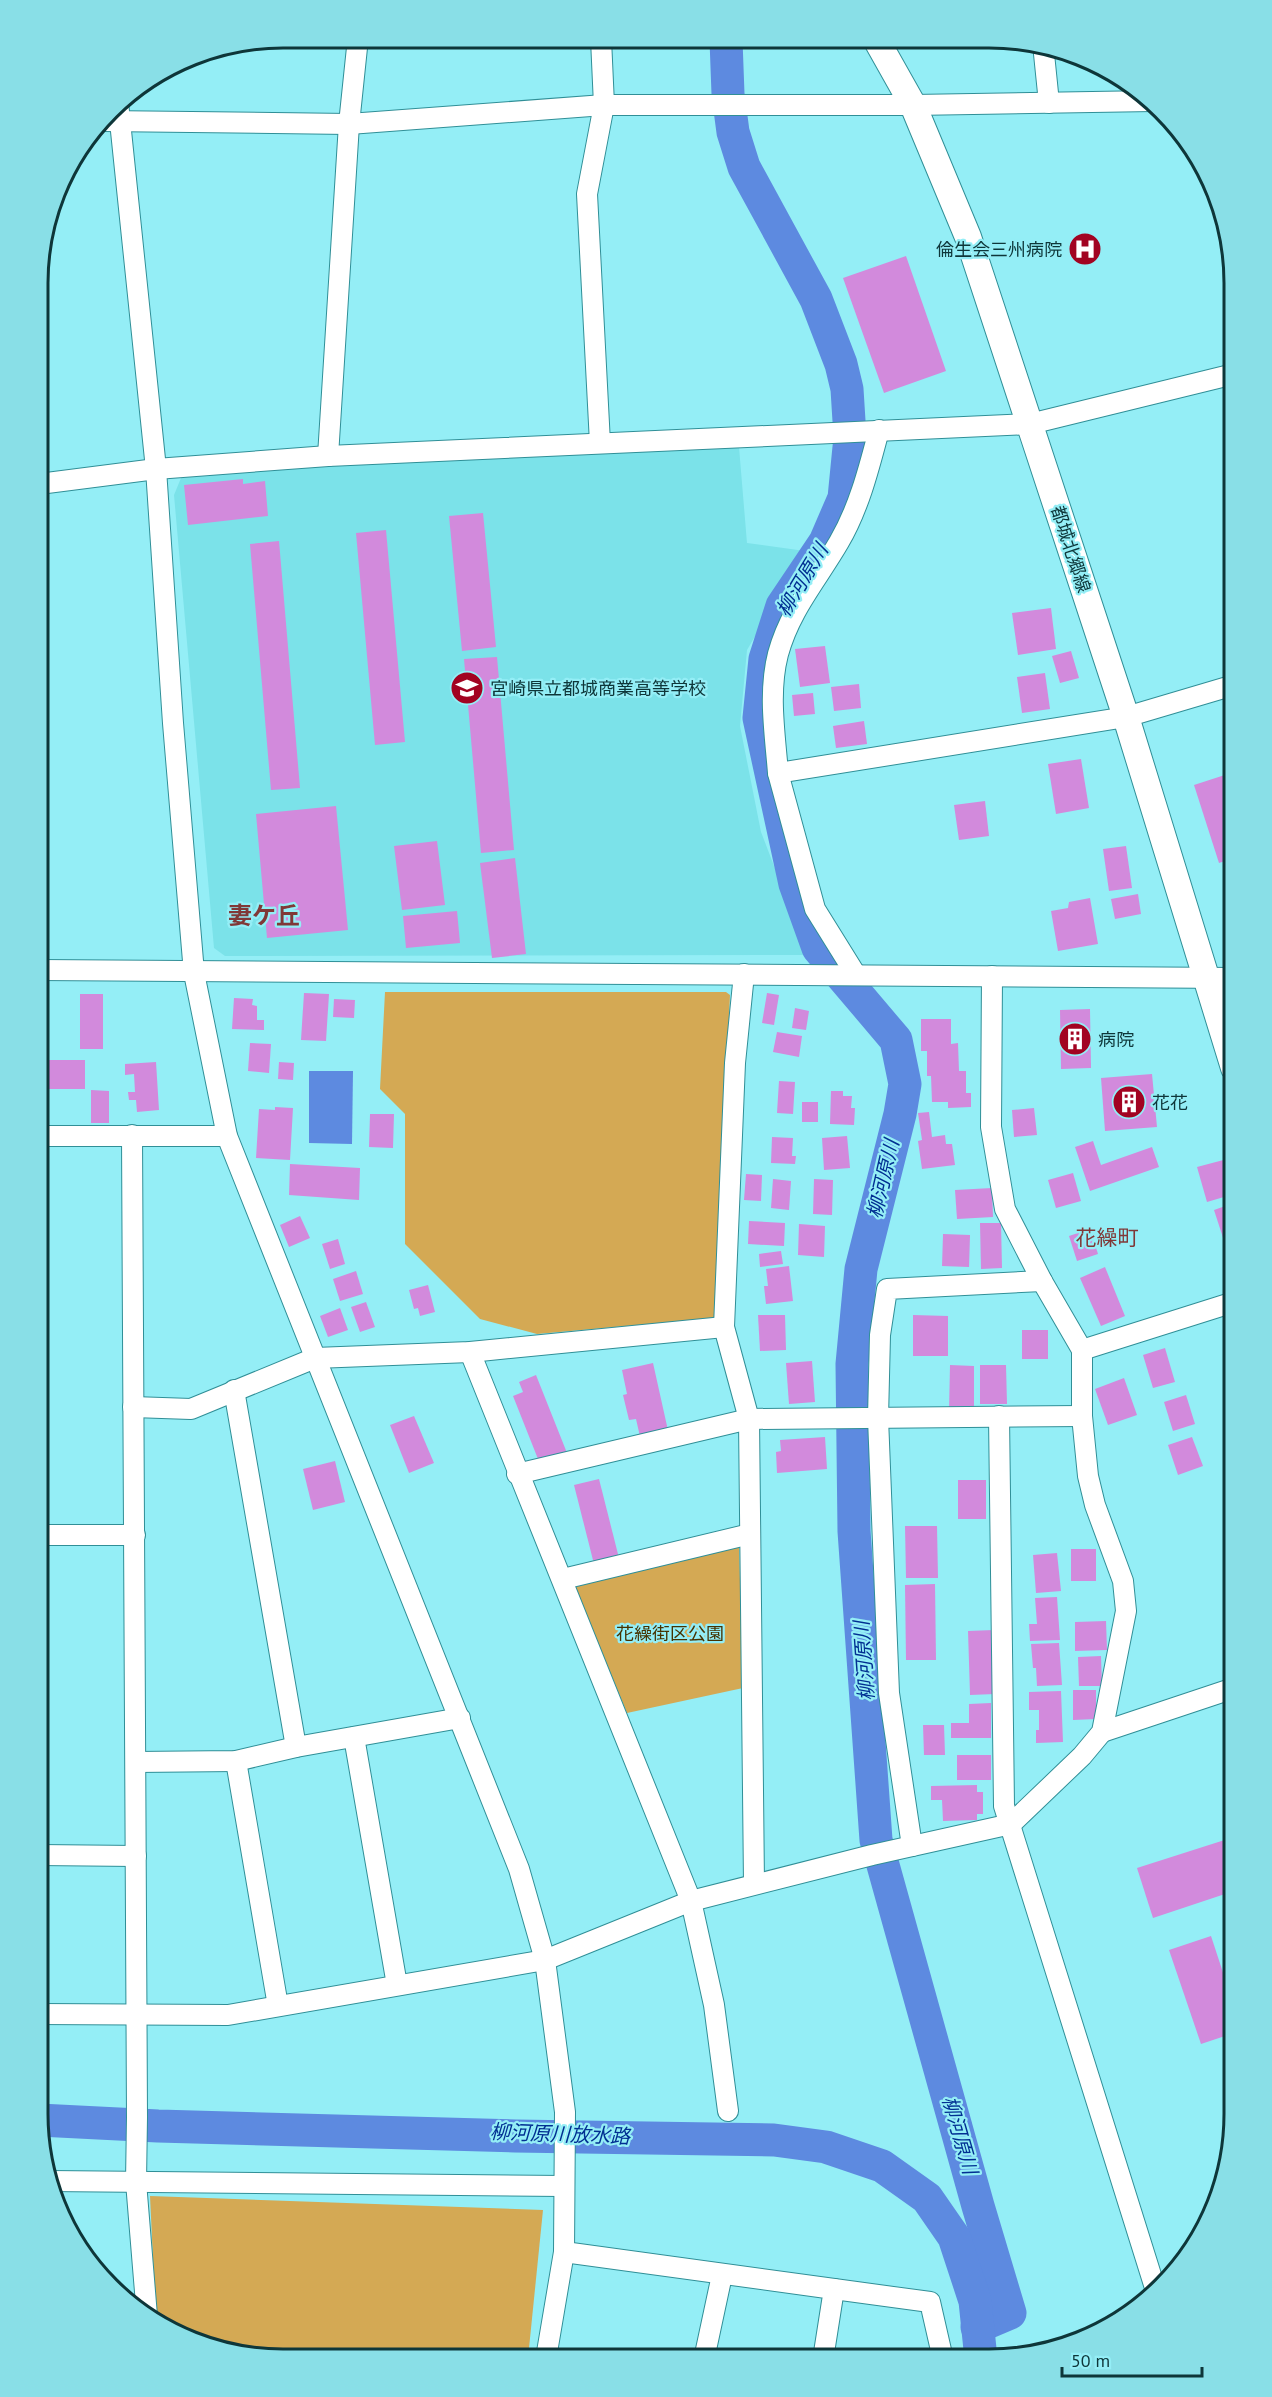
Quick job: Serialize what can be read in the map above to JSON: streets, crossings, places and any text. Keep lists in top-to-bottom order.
{
  "streets": {
    "main road": ["都城北郷線"]
  },
  "districts": ["妻ケ丘", "花繰町"],
  "water": ["柳河原川", "柳河原川放水路"],
  "parks": ["花繰街区公園"],
  "places": {
    "hospital": ["倫生会三州病院"],
    "school or university": ["宮崎県立都城商業高等学校"],
    "building": ["病院", "花花"]
  },
  "scale_bar": "50 m"
}
